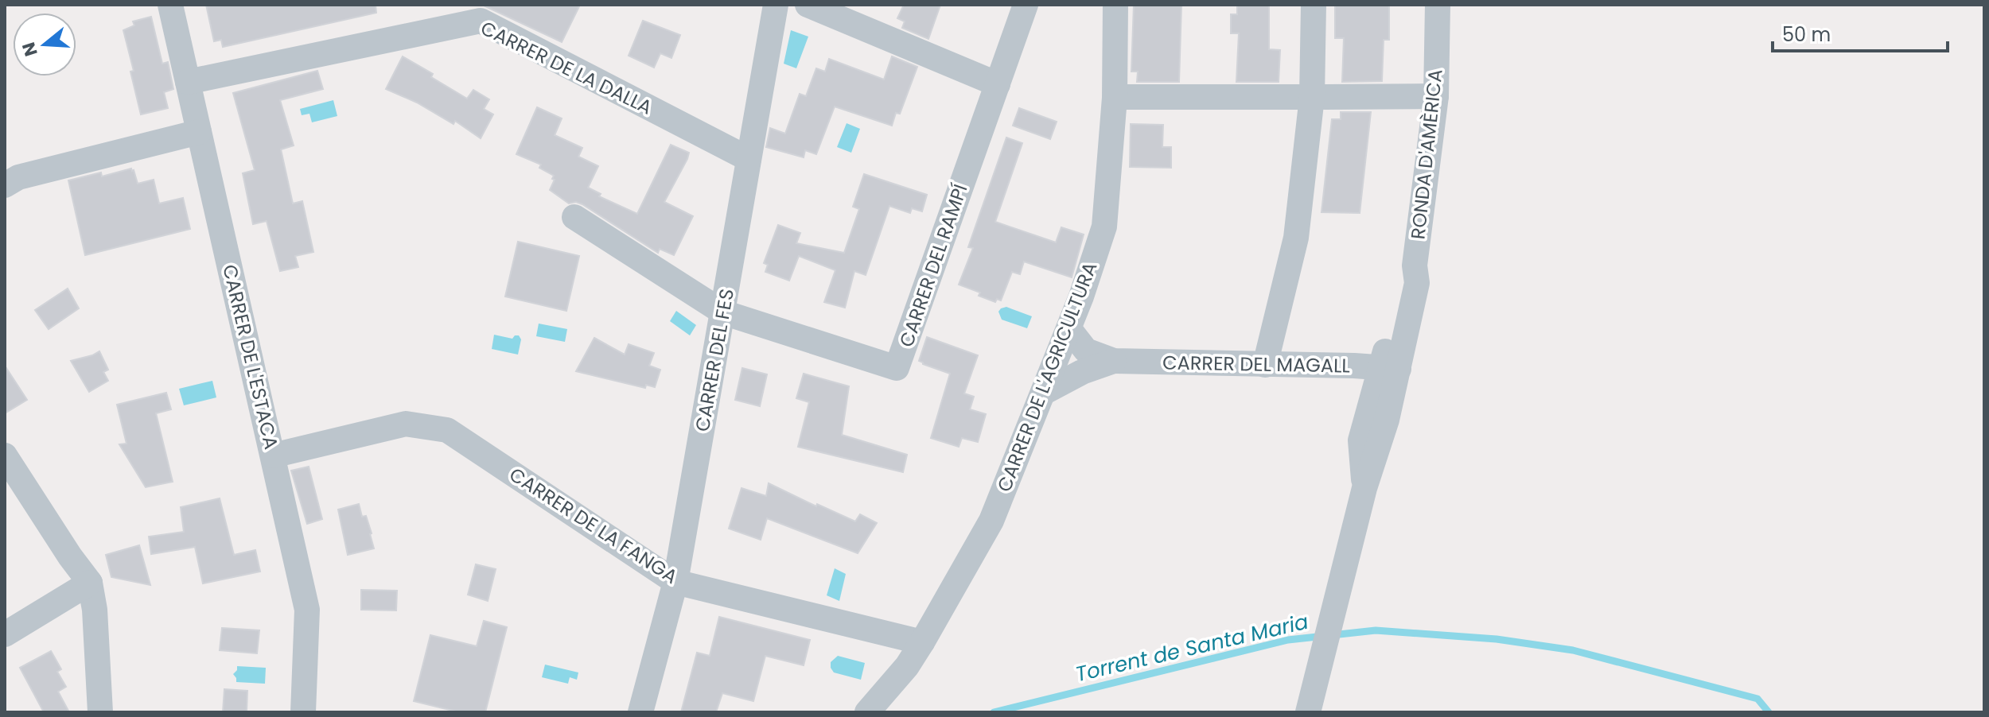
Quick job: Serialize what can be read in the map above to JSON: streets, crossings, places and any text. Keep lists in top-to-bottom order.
{
  "streets": {
    "street": [
      "CARRER DE LA DALLA",
      "RONDA D'AMÈRICA",
      "CARRER DEL RAMPÍ",
      "CARRER DE L'ESTACA",
      "CARRER DEL FES",
      "CARRER DEL MAGALL",
      "CARRER DE L'AGRICULTURA",
      "CARRER DE LA FANGA"
    ]
  },
  "crossings": [
    ["CARRER DE LA DALLA", "CARRER DE L'ESTACA"],
    ["CARRER DE LA DALLA", "CARRER DEL FES"],
    ["RONDA D'AMÈRICA", "CARRER DEL MAGALL"],
    ["CARRER DEL RAMPÍ", "CARRER DEL FES"],
    ["CARRER DE L'ESTACA", "CARRER DE LA FANGA"],
    ["CARRER DEL FES", "CARRER DE LA FANGA"],
    ["CARRER DEL MAGALL", "CARRER DE L'AGRICULTURA"],
    ["CARRER DE L'AGRICULTURA", "CARRER DE LA FANGA"]
  ],
  "water": ["Torrent de Santa Maria"],
  "scale_bar": "50 m",
  "north": "left"
}
